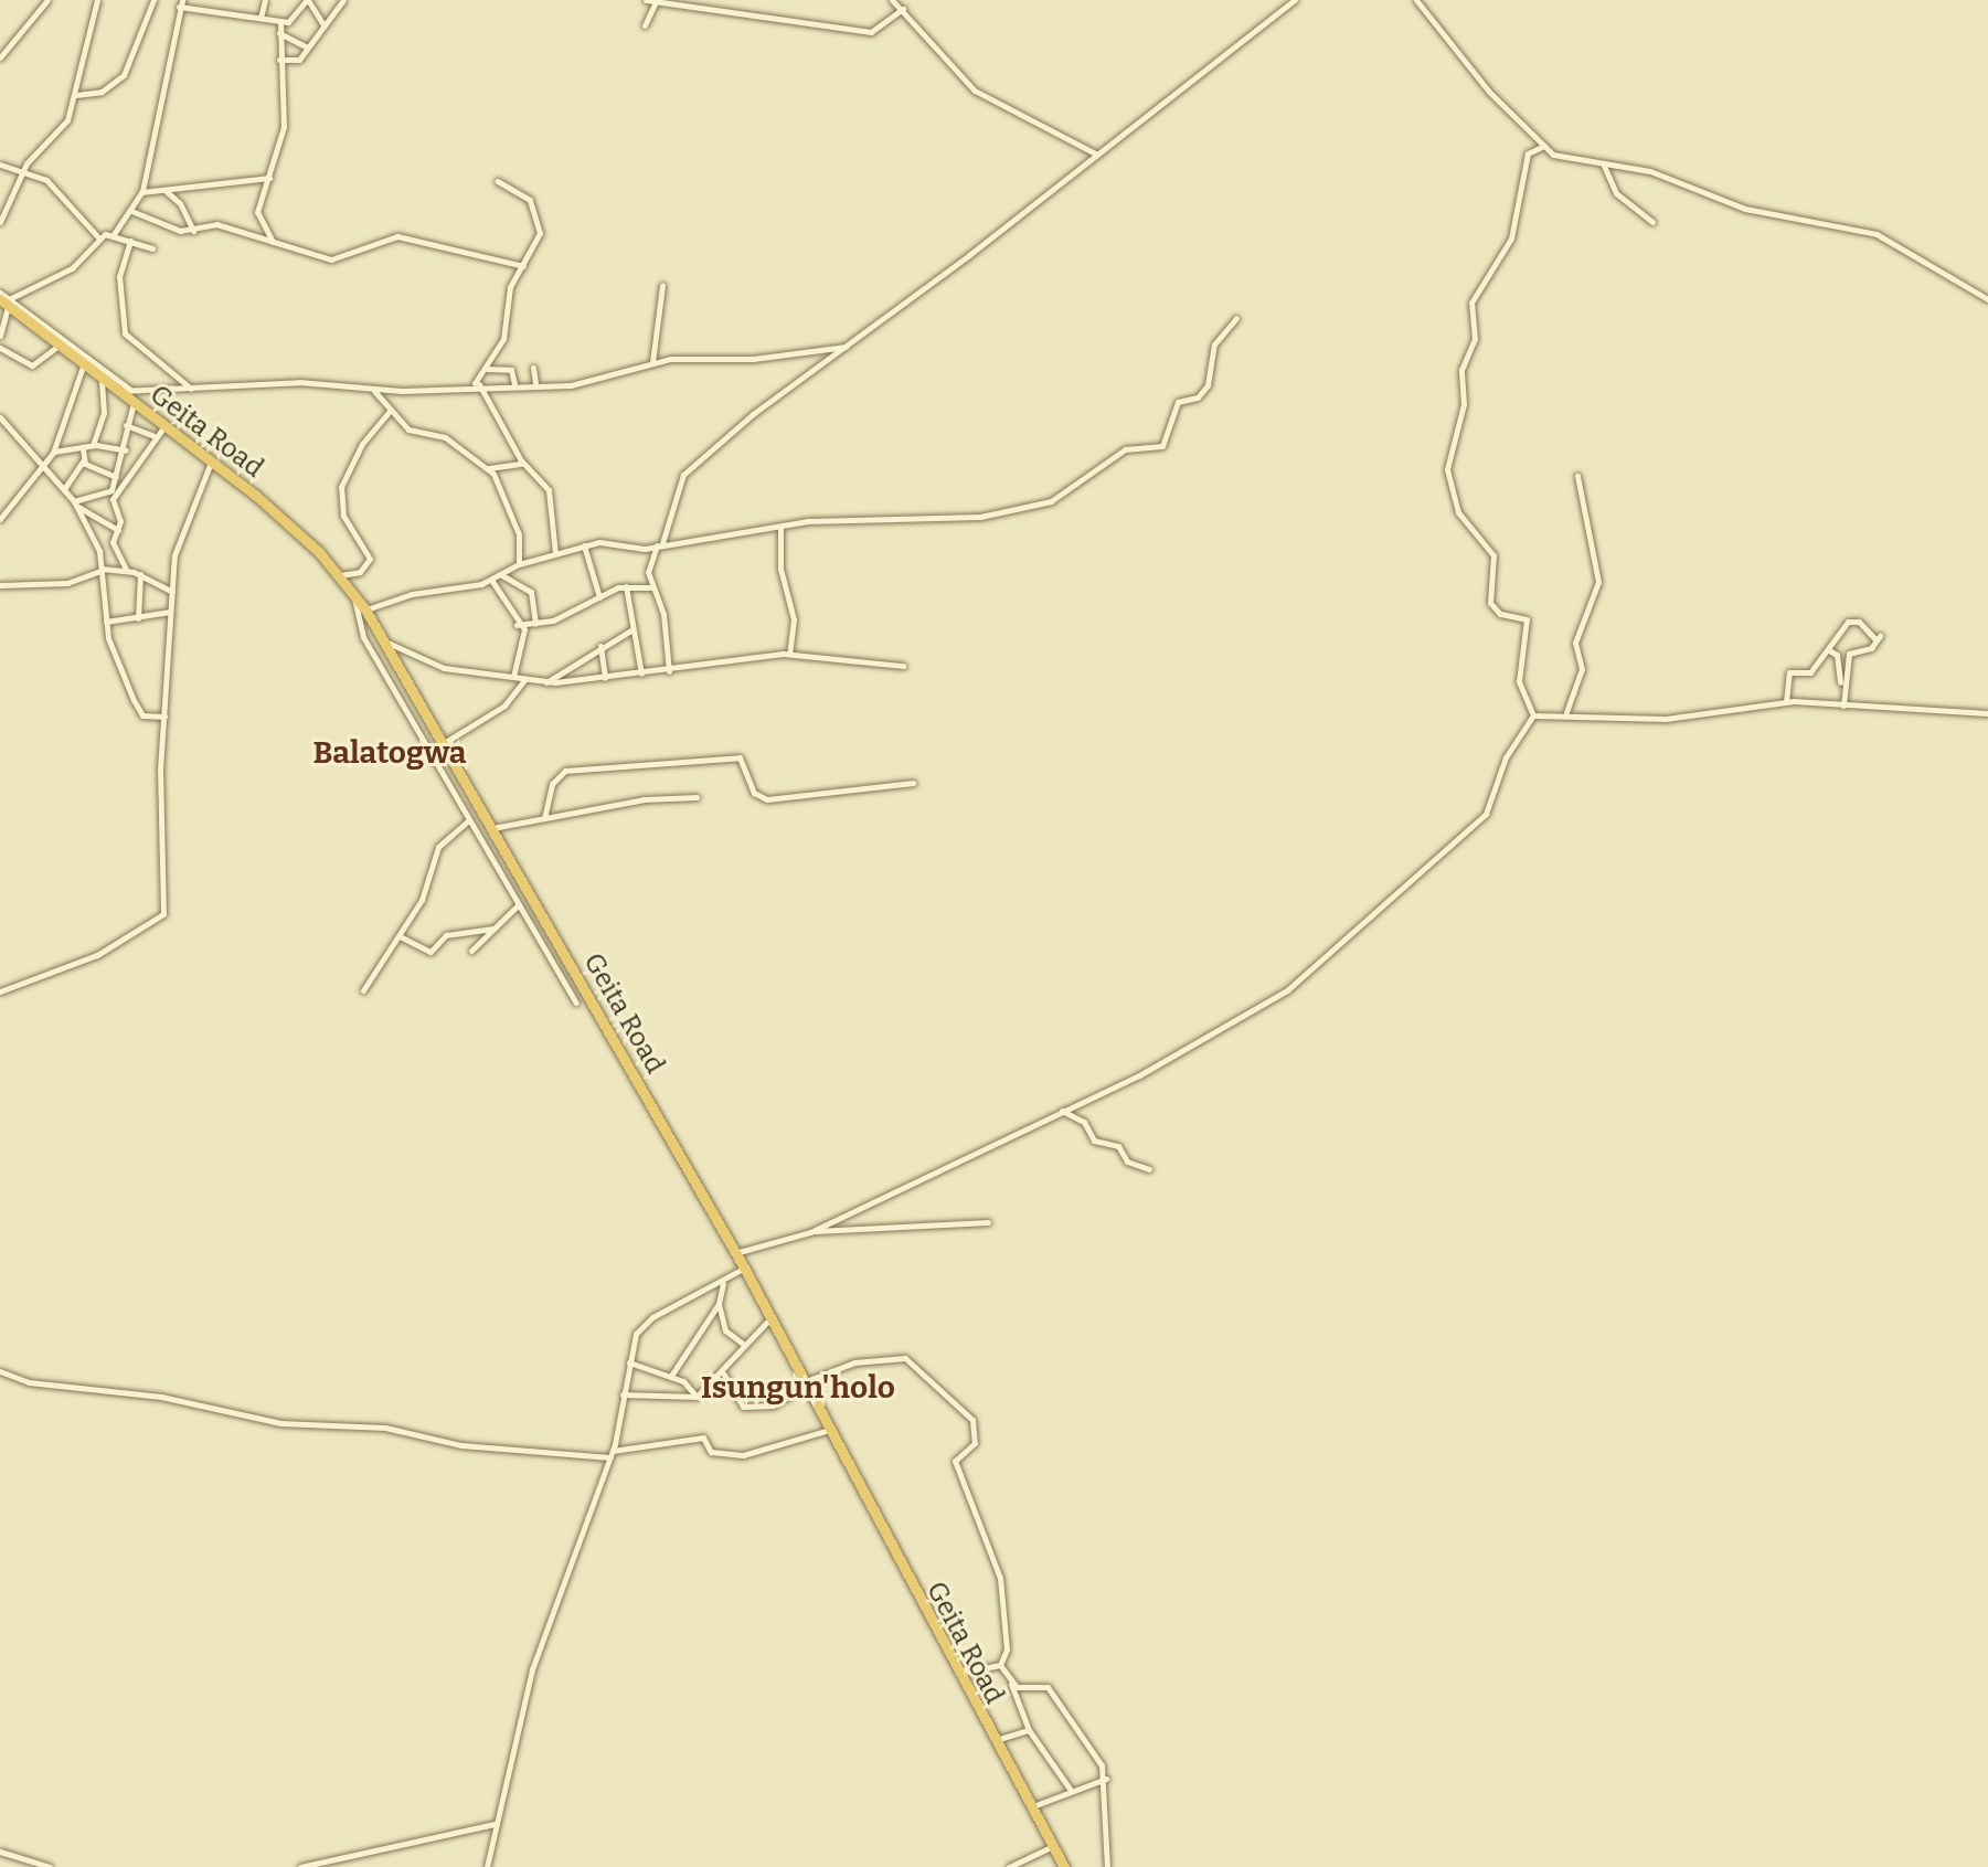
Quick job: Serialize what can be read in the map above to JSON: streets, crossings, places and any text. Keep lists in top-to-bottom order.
{
  "streets": {
    "highway": ["Geita Road"]
  },
  "districts": ["Balatogwa", "Isungun'holo"]
}
